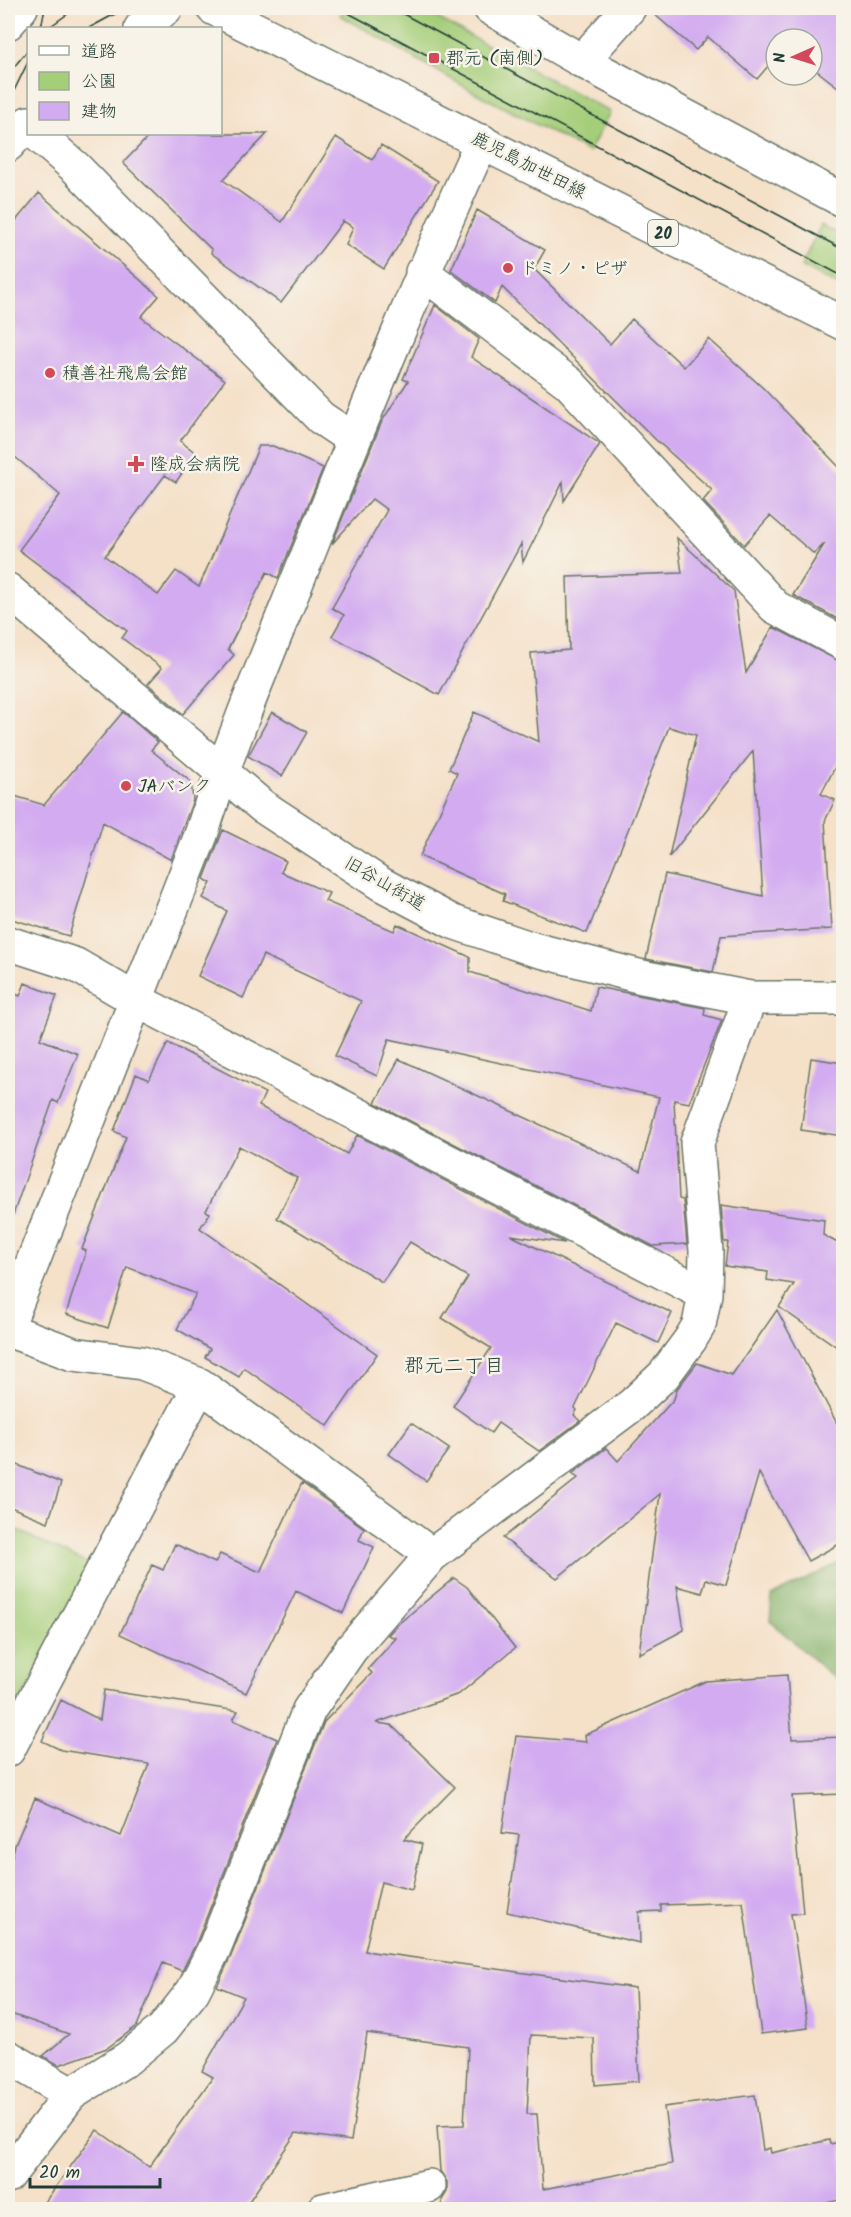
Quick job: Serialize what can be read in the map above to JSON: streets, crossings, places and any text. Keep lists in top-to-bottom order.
{
  "streets": {
    "street": ["鹿児島加世田線", "20", "旧谷山街道"]
  },
  "districts": ["郡元二丁目"],
  "places": {
    "transit": ["郡元 (南側)"],
    "other": ["ドミノ・ピザ", "積善社飛鳥会館", "JAバンク"],
    "health": ["隆成会病院"]
  },
  "legend": ["道路", "公園", "建物"],
  "scale_bar": "20 m",
  "north": "left"
}
